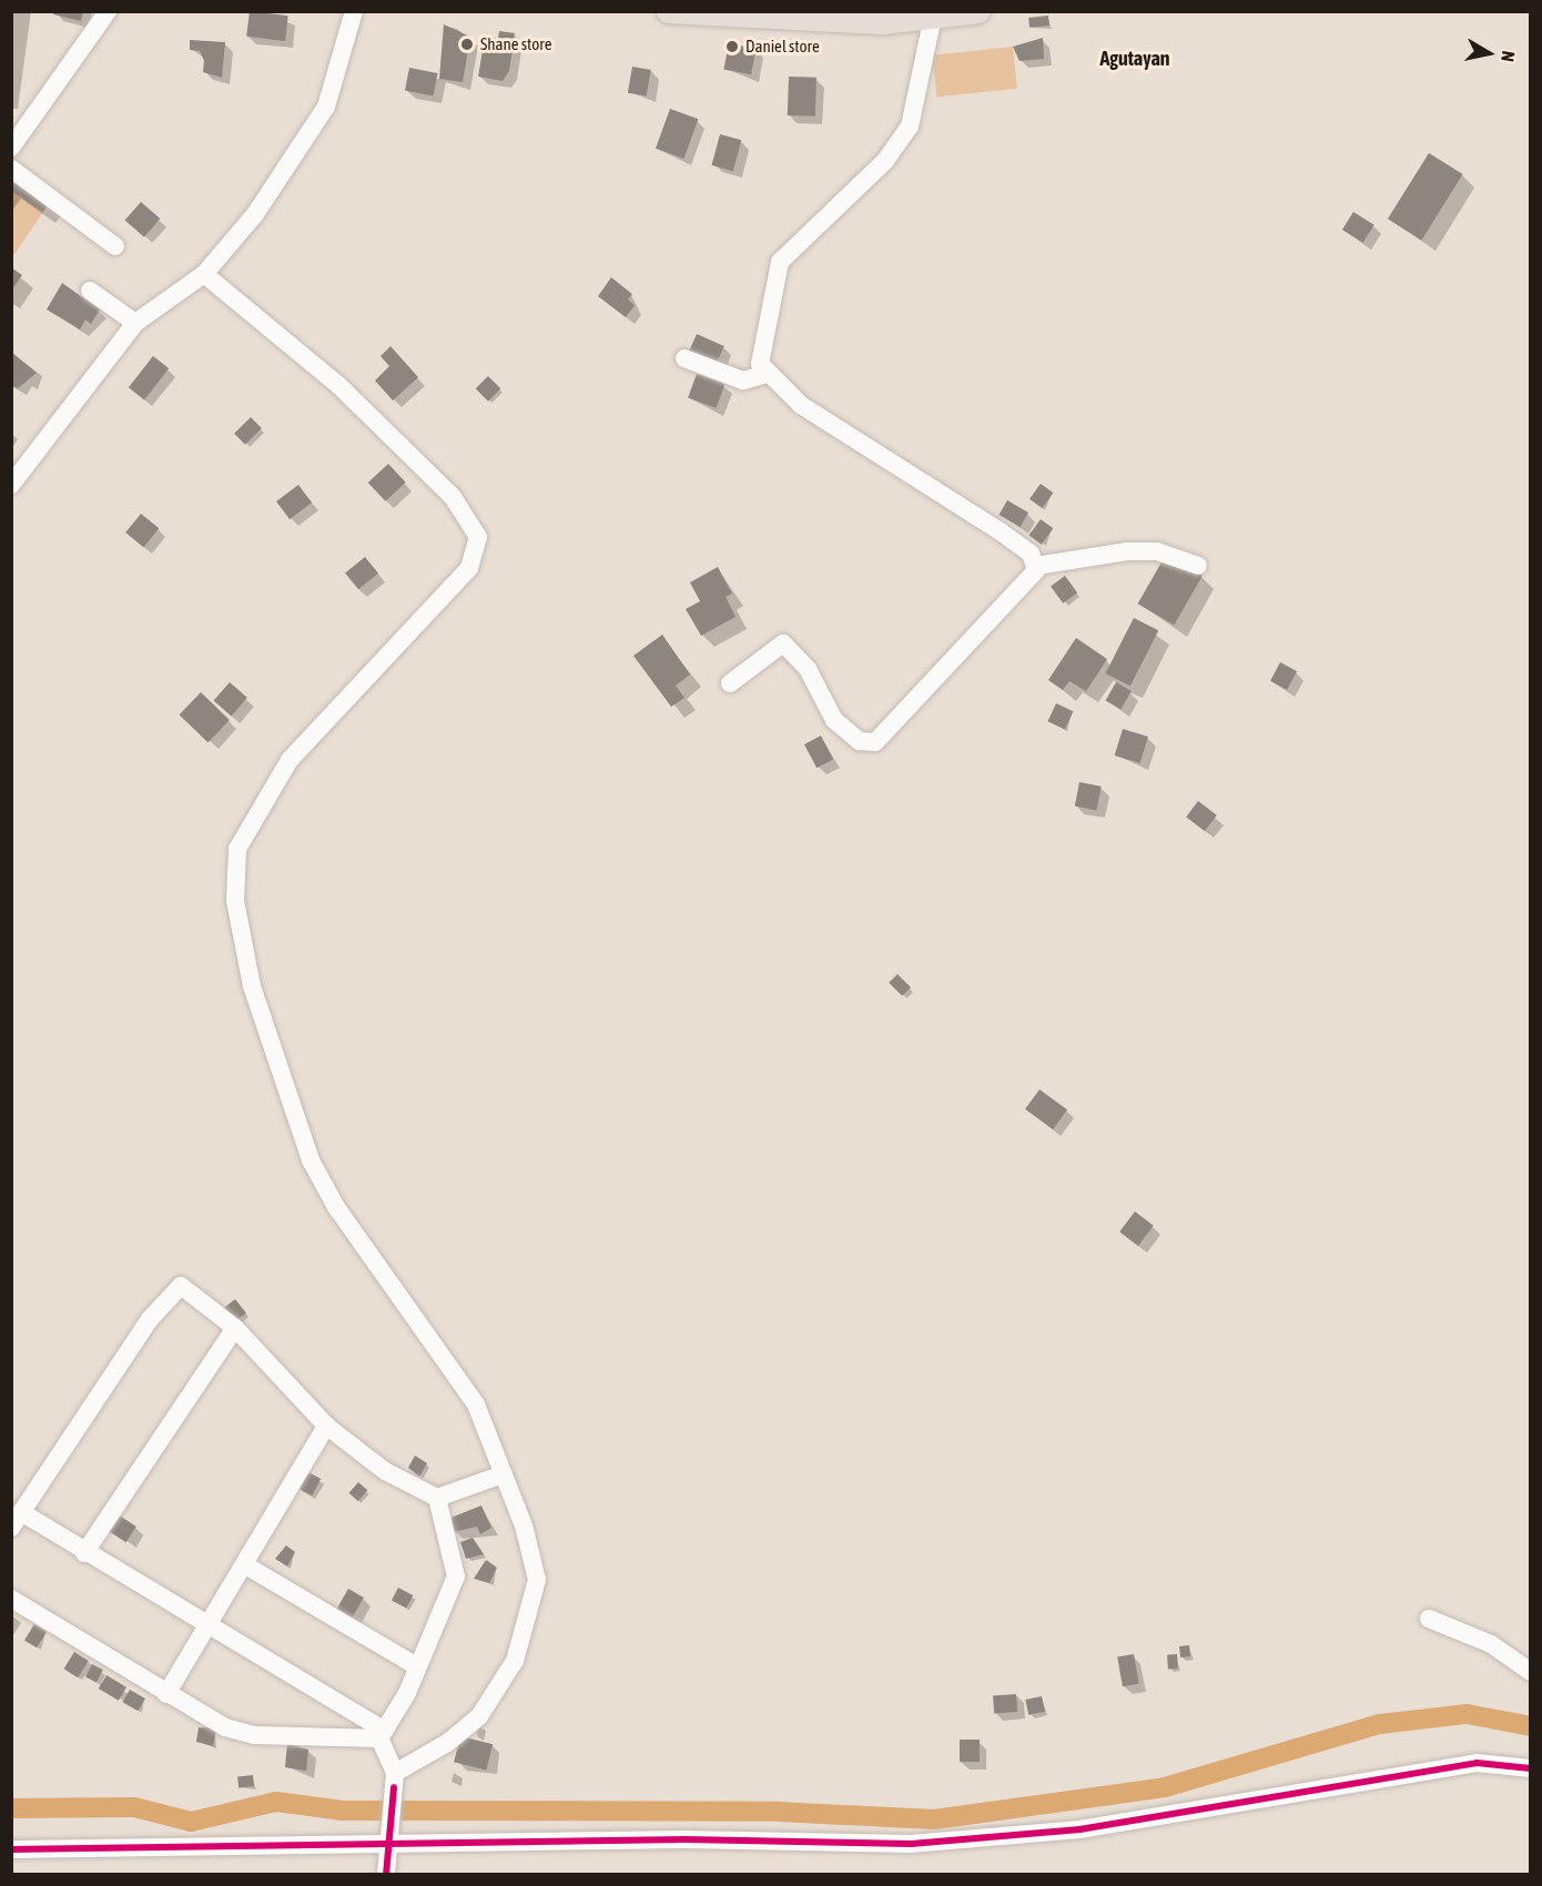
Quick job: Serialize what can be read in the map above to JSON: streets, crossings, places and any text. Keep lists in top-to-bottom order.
{
  "districts": ["Agutayan"],
  "places": ["Shane store", "Daniel store"],
  "north": "right"
}
